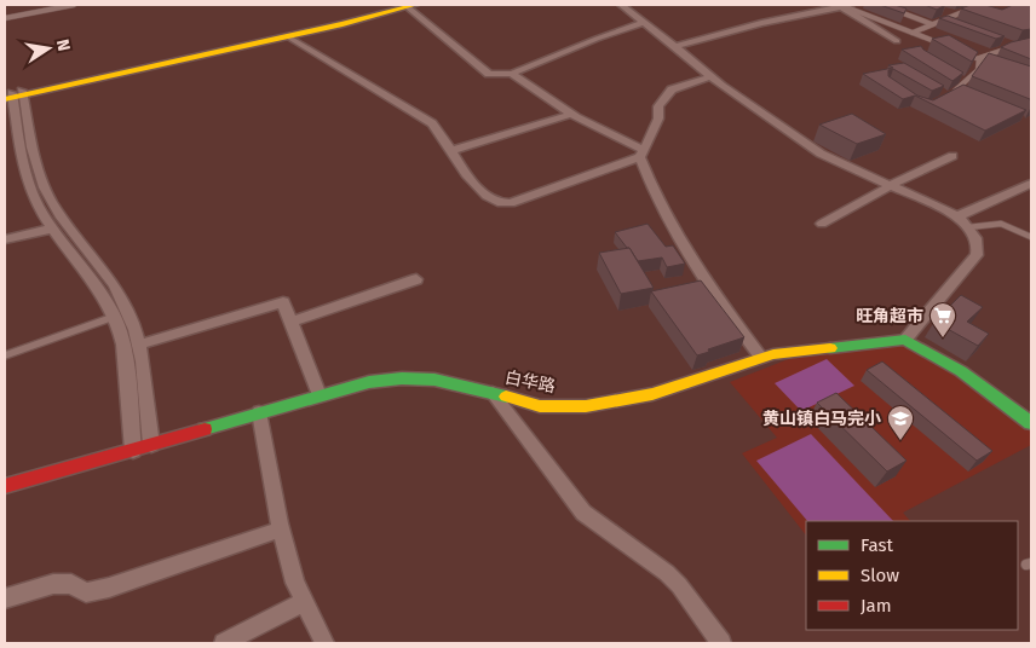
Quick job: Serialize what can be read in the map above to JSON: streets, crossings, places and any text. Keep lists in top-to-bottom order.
{
  "streets": {
    "street": ["白华路"]
  },
  "places": {
    "supermarket": ["旺角超市"],
    "school or university": ["黄山镇白马完小"]
  },
  "legend": ["Fast", "Slow", "Jam"],
  "north": "right"
}
